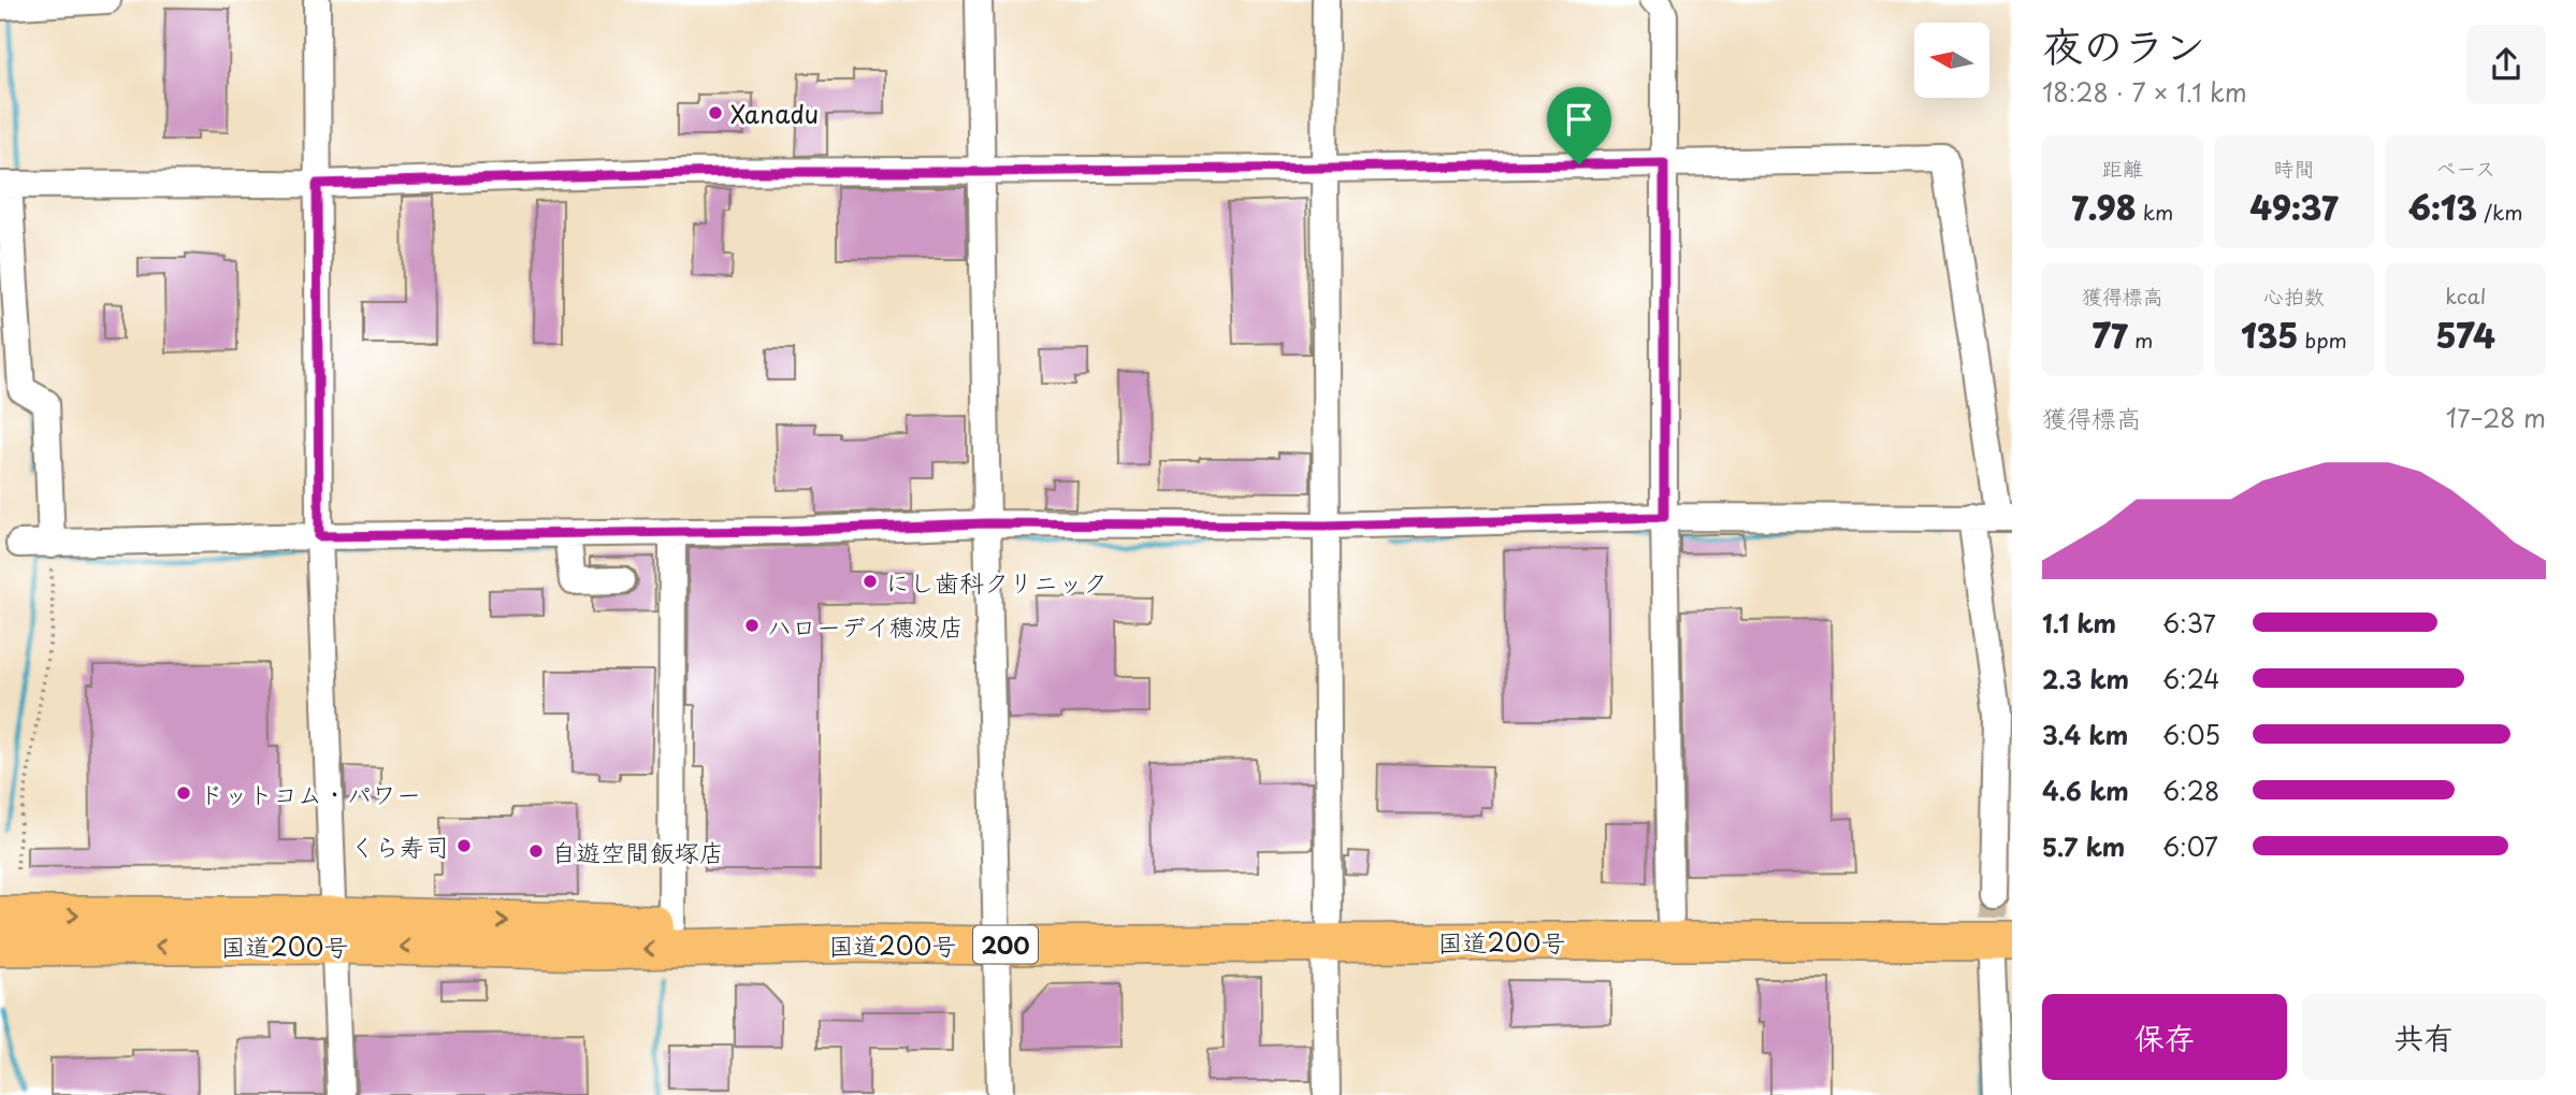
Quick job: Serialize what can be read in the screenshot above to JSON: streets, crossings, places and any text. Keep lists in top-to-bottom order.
{
  "streets": {
    "highway": ["国道200号", "200"]
  },
  "places": [
    "Xanadu",
    "にし歯科クリニック",
    "ハローデイ穂波店",
    "ドットコム・パワー",
    "くら寿司",
    "自遊空間飯塚店"
  ],
  "north": "left",
  "page": {
    "heading": ["夜のラン", "18:28 · 7 × 1.1 km"],
    "stats": [
      ["距離", "7.98 km"],
      ["時間", "49:37"],
      ["ペース", "6:13 /km"],
      ["獲得標高", "77 m"],
      ["心拍数", "135 bpm"],
      ["kcal", "574"]
    ],
    "chart": ["獲得標高", "17–28 m"],
    "list": [
      {
        "name": "1.1 km",
        "note": "6:37"
      },
      {
        "name": "2.3 km",
        "note": "6:24"
      },
      {
        "name": "3.4 km",
        "note": "6:05"
      },
      {
        "name": "4.6 km",
        "note": "6:28"
      },
      {
        "name": "5.7 km",
        "note": "6:07"
      }
    ],
    "buttons": ["保存", "共有"]
  }
}
